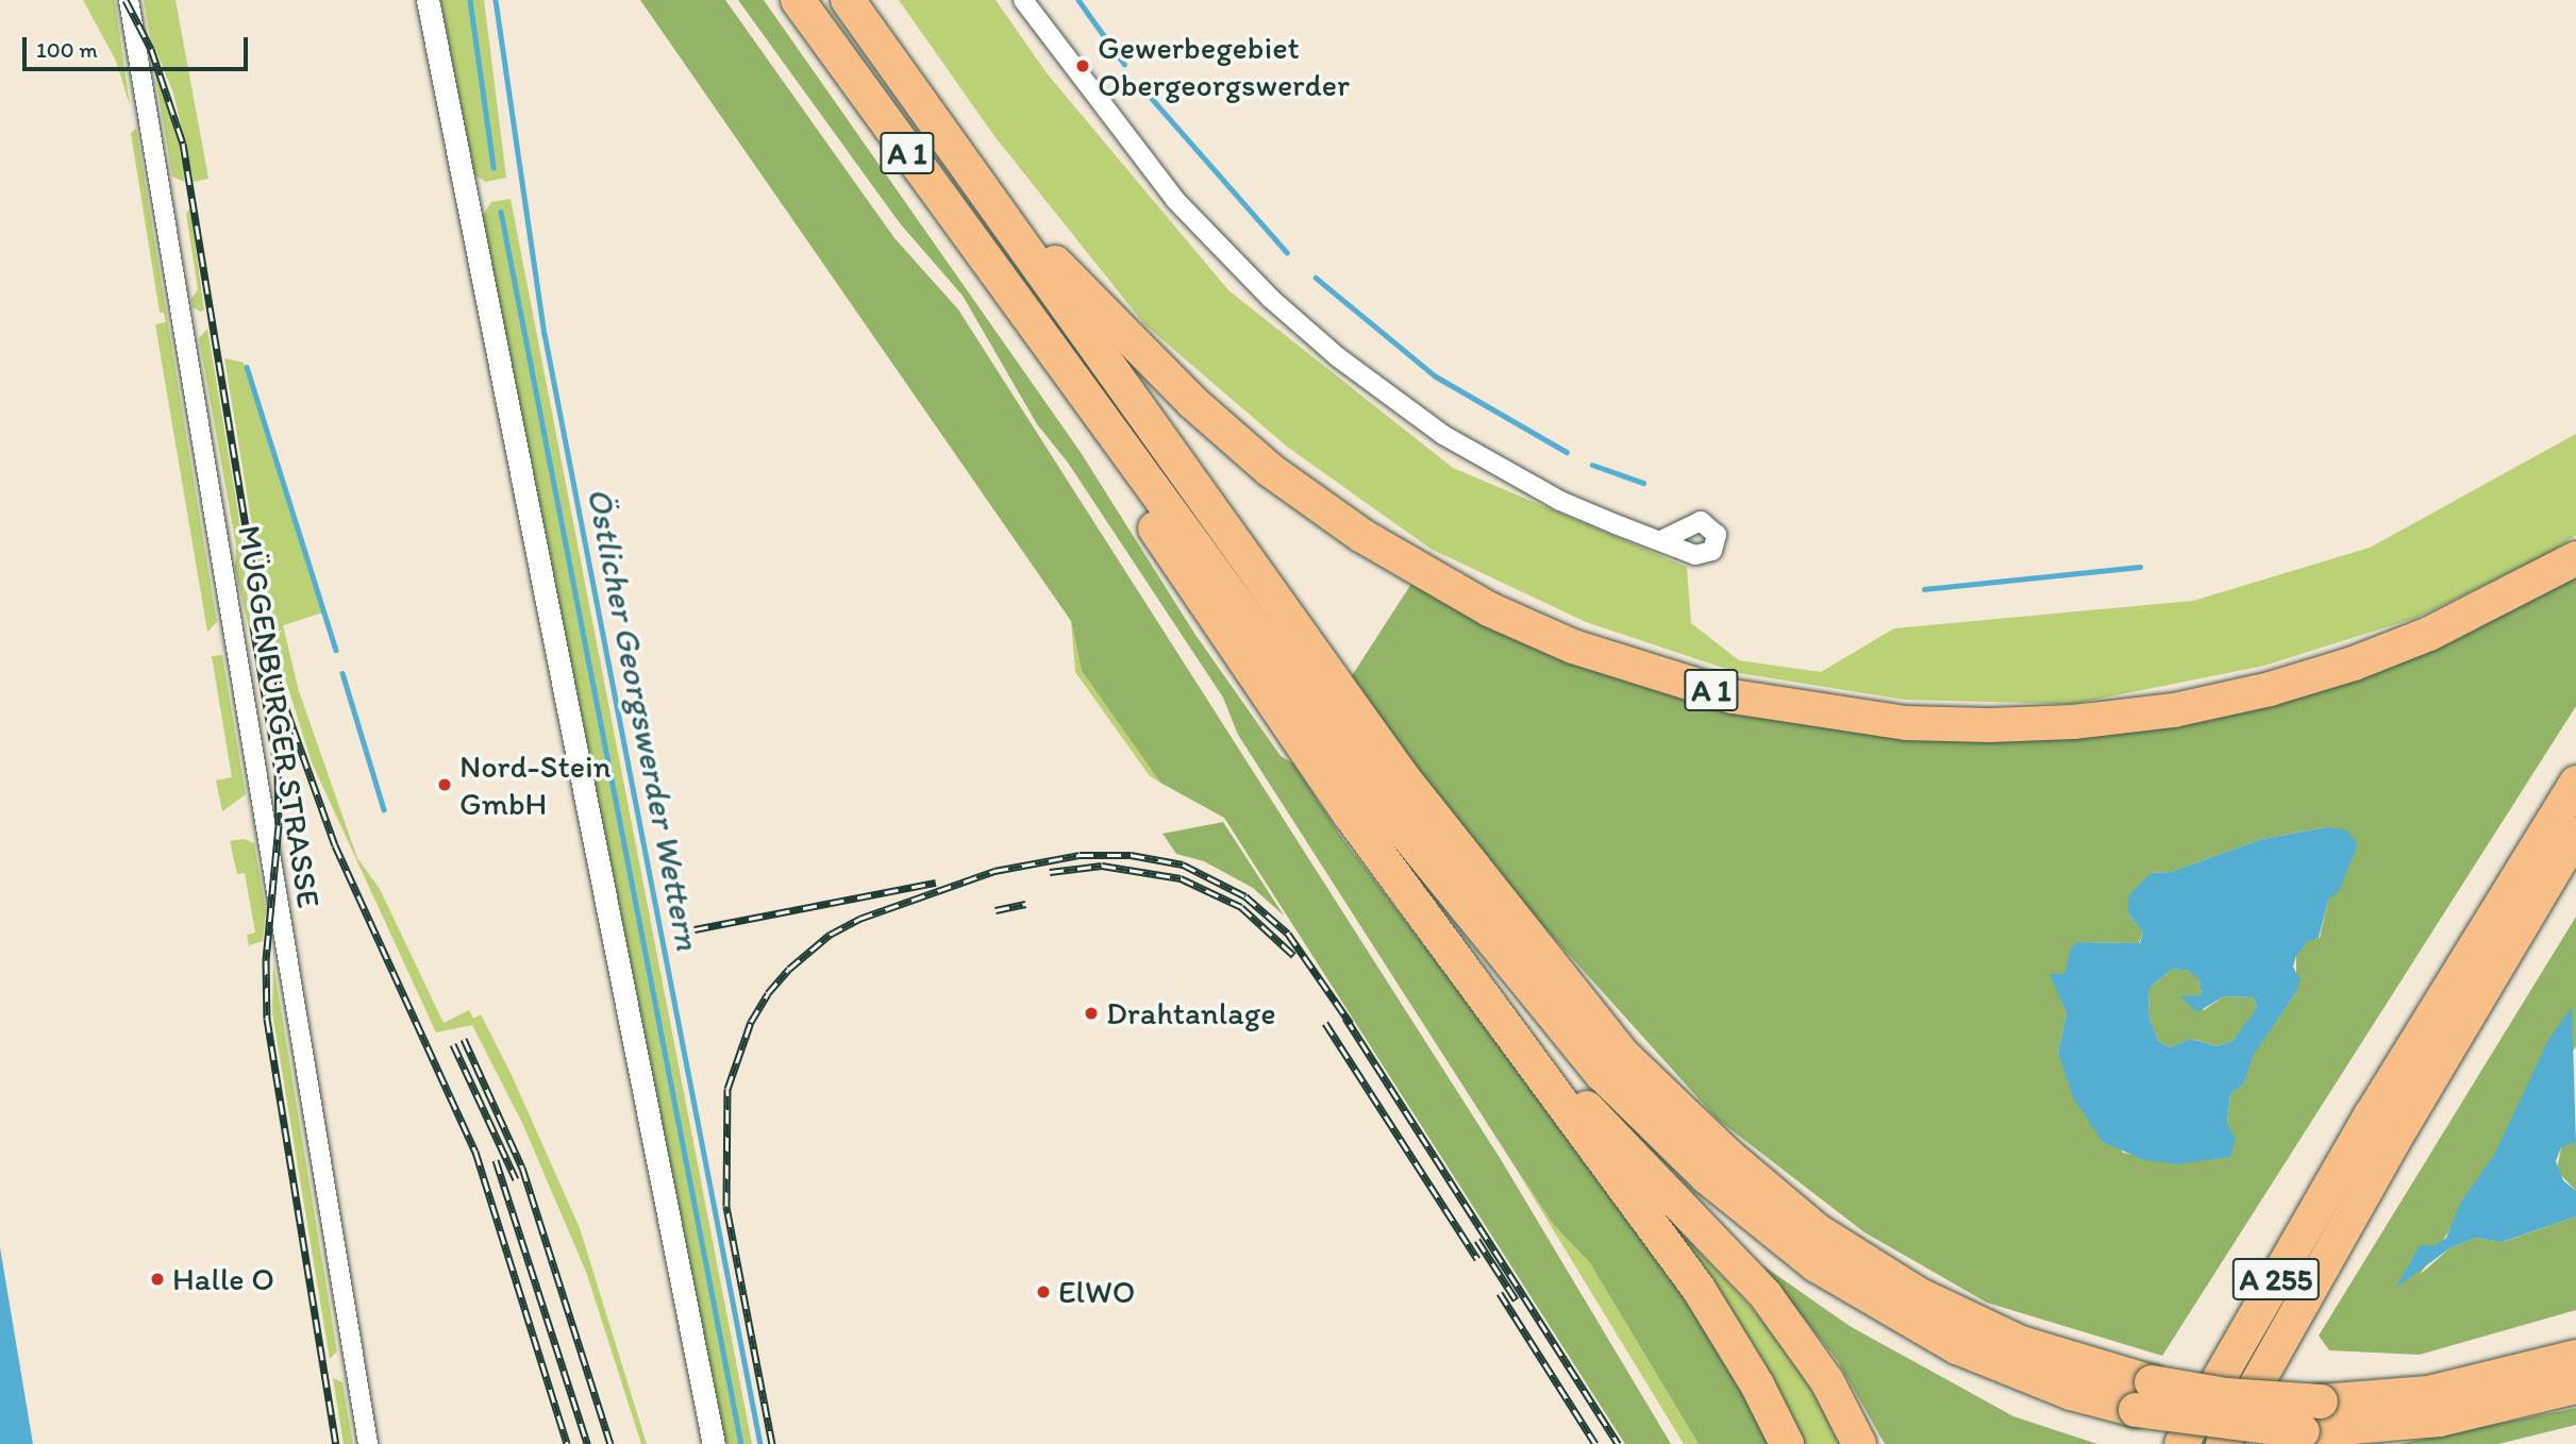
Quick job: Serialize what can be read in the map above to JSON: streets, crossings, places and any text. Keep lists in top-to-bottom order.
{
  "streets": {
    "highway": ["A 1", "A 255"],
    "street": ["MÜGGENBURGER STRASSE"]
  },
  "water": ["Östlicher Georgswerder Wettern"],
  "places": [
    "Gewerbegebiet Obergeorgswerder",
    "Nord-Stein GmbH",
    "Drahtanlage",
    "Halle O",
    "ElWO"
  ],
  "scale_bar": "100 m"
}
